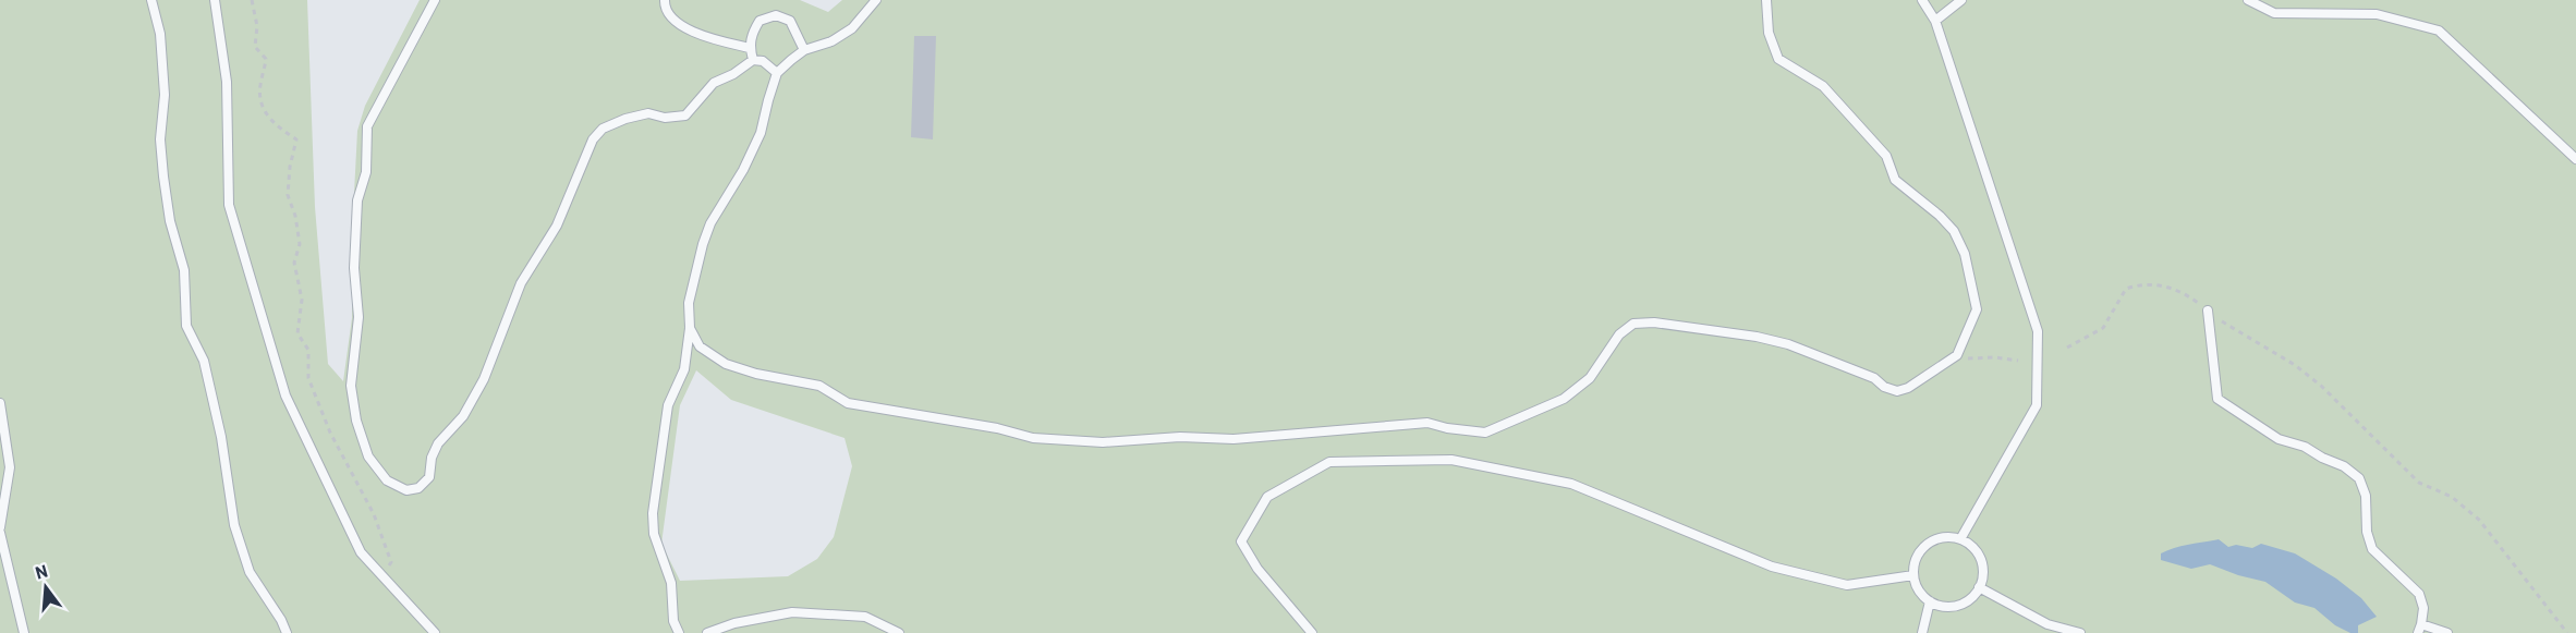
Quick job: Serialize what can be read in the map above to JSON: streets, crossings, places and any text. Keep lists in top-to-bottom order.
{
  "north": "top"
}
